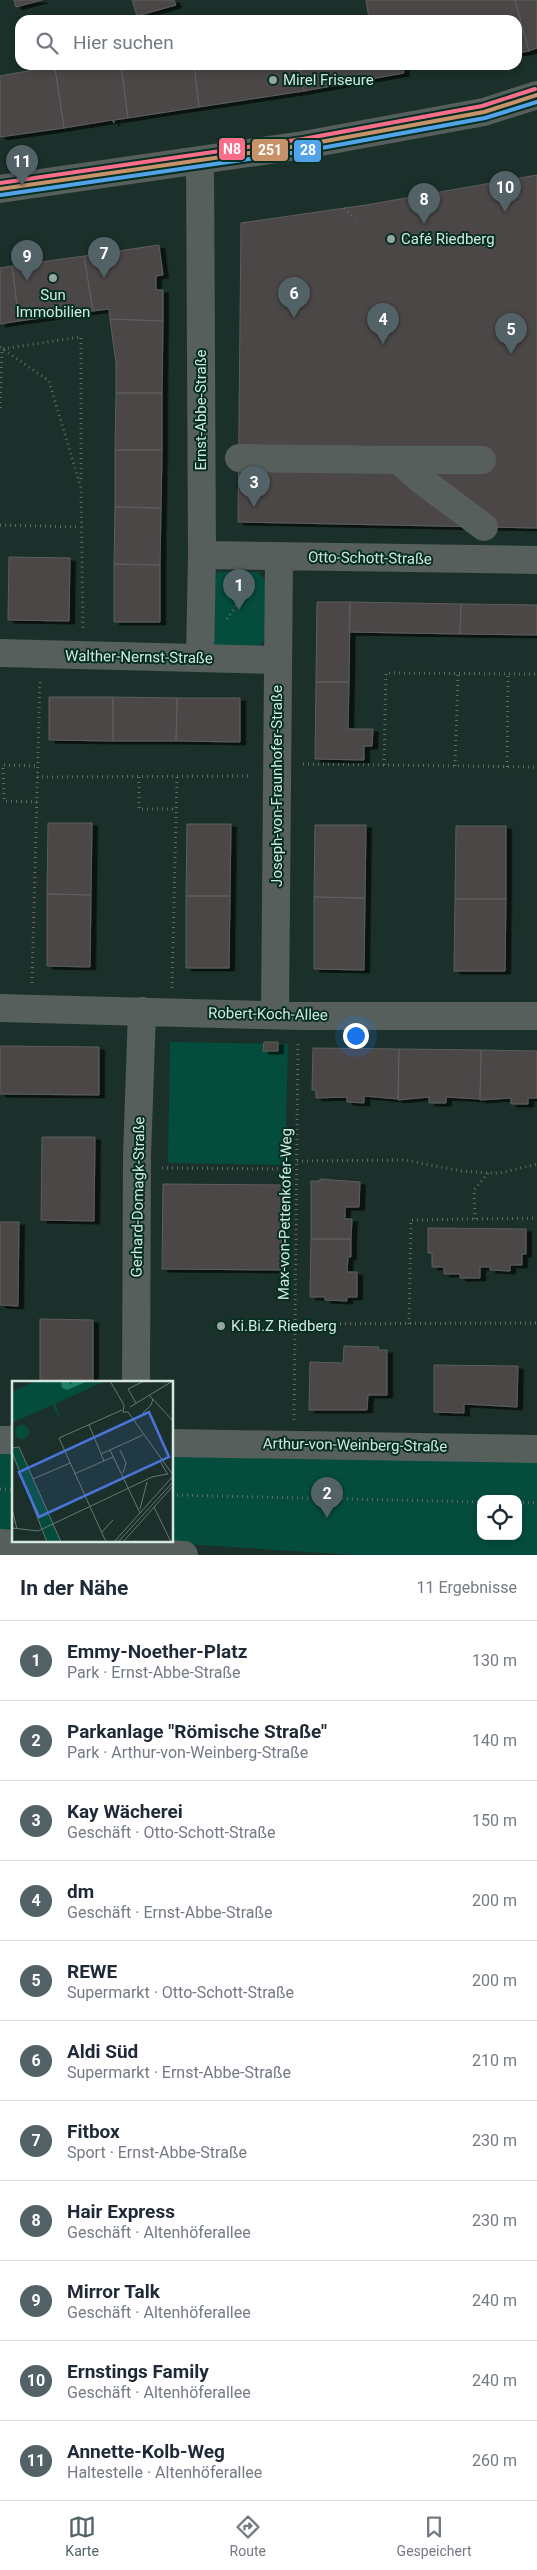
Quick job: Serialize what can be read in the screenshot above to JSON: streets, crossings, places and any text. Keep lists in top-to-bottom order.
{
  "streets": {
    "street": [
      "Ernst-Abbe-Straße",
      "Otto-Schott-Straße",
      "Walther-Nernst-Straße",
      "Joseph-von-Fraunhofer-Straße",
      "Robert-Koch-Allee",
      "Gerhard-Domagk-Straße",
      "Arthur-von-Weinberg-Straße"
    ],
    "path": ["Max-von-Pettenkofer-Weg"]
  },
  "crossings": [
    ["Ernst-Abbe-Straße", "Otto-Schott-Straße"],
    ["Ernst-Abbe-Straße", "Walther-Nernst-Straße"],
    ["Otto-Schott-Straße", "Joseph-von-Fraunhofer-Straße"],
    ["Walther-Nernst-Straße", "Joseph-von-Fraunhofer-Straße"],
    ["Joseph-von-Fraunhofer-Straße", "Robert-Koch-Allee"],
    ["Joseph-von-Fraunhofer-Straße", "Max-von-Pettenkofer-Weg"],
    ["Robert-Koch-Allee", "Gerhard-Domagk-Straße"],
    ["Robert-Koch-Allee", "Max-von-Pettenkofer-Weg"],
    ["Max-von-Pettenkofer-Weg", "Arthur-von-Weinberg-Straße"]
  ],
  "places": [
    "Mirel Friseure",
    "Café Riedberg",
    "Sun Immobilien",
    "Ki.Bi.Z Riedberg"
  ],
  "lines": ["transit line N8", "transit line 251", "transit line 28"],
  "page": {
    "search": "Hier suchen",
    "pins": [
      "11",
      "10",
      "8",
      "7",
      "9",
      "6",
      "4",
      "5",
      "3",
      "1",
      "2"
    ],
    "heading": ["In der Nähe", "11 Ergebnisse"],
    "list": [
      {
        "mark": "1",
        "name": "Emmy-Noether-Platz",
        "note": "Park · Ernst-Abbe-Straße",
        "value": "130 m"
      },
      {
        "mark": "2",
        "name": "Parkanlage \"Römische Straße\"",
        "note": "Park · Arthur-von-Weinberg-Straße",
        "value": "140 m"
      },
      {
        "mark": "3",
        "name": "Kay Wächerei",
        "note": "Geschäft · Otto-Schott-Straße",
        "value": "150 m"
      },
      {
        "mark": "4",
        "name": "dm",
        "note": "Geschäft · Ernst-Abbe-Straße",
        "value": "200 m"
      },
      {
        "mark": "5",
        "name": "REWE",
        "note": "Supermarkt · Otto-Schott-Straße",
        "value": "200 m"
      },
      {
        "mark": "6",
        "name": "Aldi Süd",
        "note": "Supermarkt · Ernst-Abbe-Straße",
        "value": "210 m"
      },
      {
        "mark": "7",
        "name": "Fitbox",
        "note": "Sport · Ernst-Abbe-Straße",
        "value": "230 m"
      },
      {
        "mark": "8",
        "name": "Hair Express",
        "note": "Geschäft · Altenhöferallee",
        "value": "230 m"
      },
      {
        "mark": "9",
        "name": "Mirror Talk",
        "note": "Geschäft · Altenhöferallee",
        "value": "240 m"
      },
      {
        "mark": "10",
        "name": "Ernstings Family",
        "note": "Geschäft · Altenhöferallee",
        "value": "240 m"
      },
      {
        "mark": "11",
        "name": "Annette-Kolb-Weg",
        "note": "Haltestelle · Altenhöferallee",
        "value": "260 m"
      }
    ],
    "nav": ["Karte", "Route", "Gespeichert"]
  }
}
